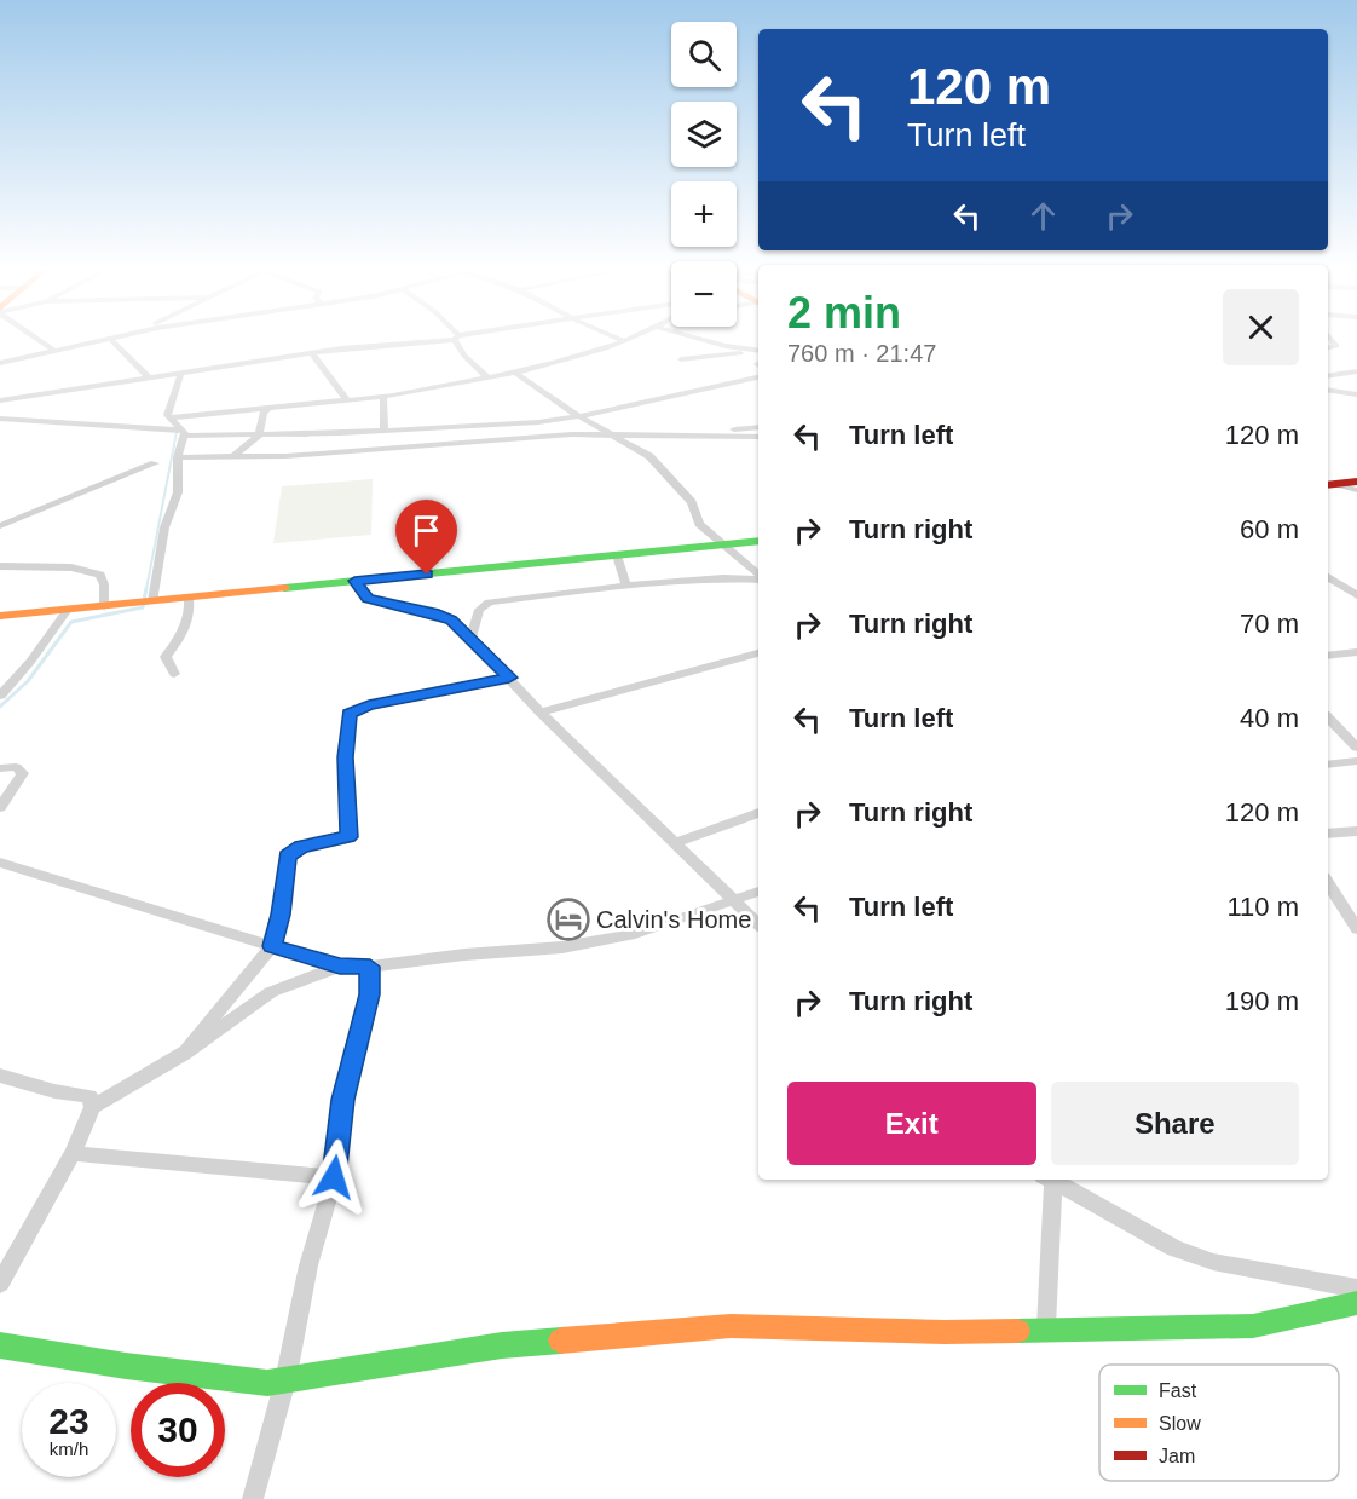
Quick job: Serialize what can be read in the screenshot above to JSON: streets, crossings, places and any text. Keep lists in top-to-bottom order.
{
  "places": {
    "hotel": ["Calvin's Home"]
  },
  "legend": ["Fast", "Slow", "Jam"],
  "page": {
    "map_buttons": ["+", "−"],
    "turn": ["120 m", "Turn left"],
    "heading": ["2 min", "760 m · 21:47"],
    "list": [
      {
        "name": "Turn left",
        "value": "120 m"
      },
      {
        "name": "Turn right",
        "value": "60 m"
      },
      {
        "name": "Turn right",
        "value": "70 m"
      },
      {
        "name": "Turn left",
        "value": "40 m"
      },
      {
        "name": "Turn right",
        "value": "120 m"
      },
      {
        "name": "Turn left",
        "value": "110 m"
      },
      {
        "name": "Turn right",
        "value": "190 m"
      }
    ],
    "buttons": ["Exit", "Share"],
    "speed": "23 km/h",
    "limit": "30"
  }
}
